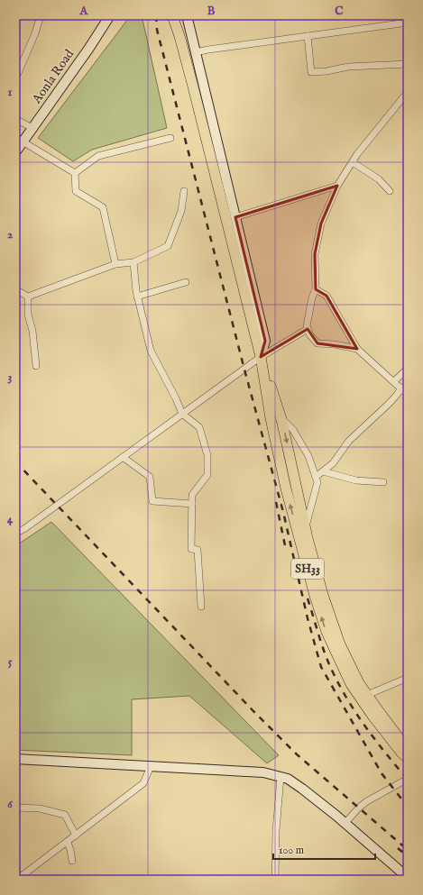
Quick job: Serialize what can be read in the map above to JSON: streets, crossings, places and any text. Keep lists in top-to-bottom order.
{
  "streets": {
    "main road": ["SH33"],
    "street": ["Aonla Road"]
  },
  "scale_bar": "100 m",
  "grid": {
    "columns": ["A", "B", "C"],
    "rows": [
      "1",
      "2",
      "3",
      "4",
      "5",
      "6"
    ]
  }
}
